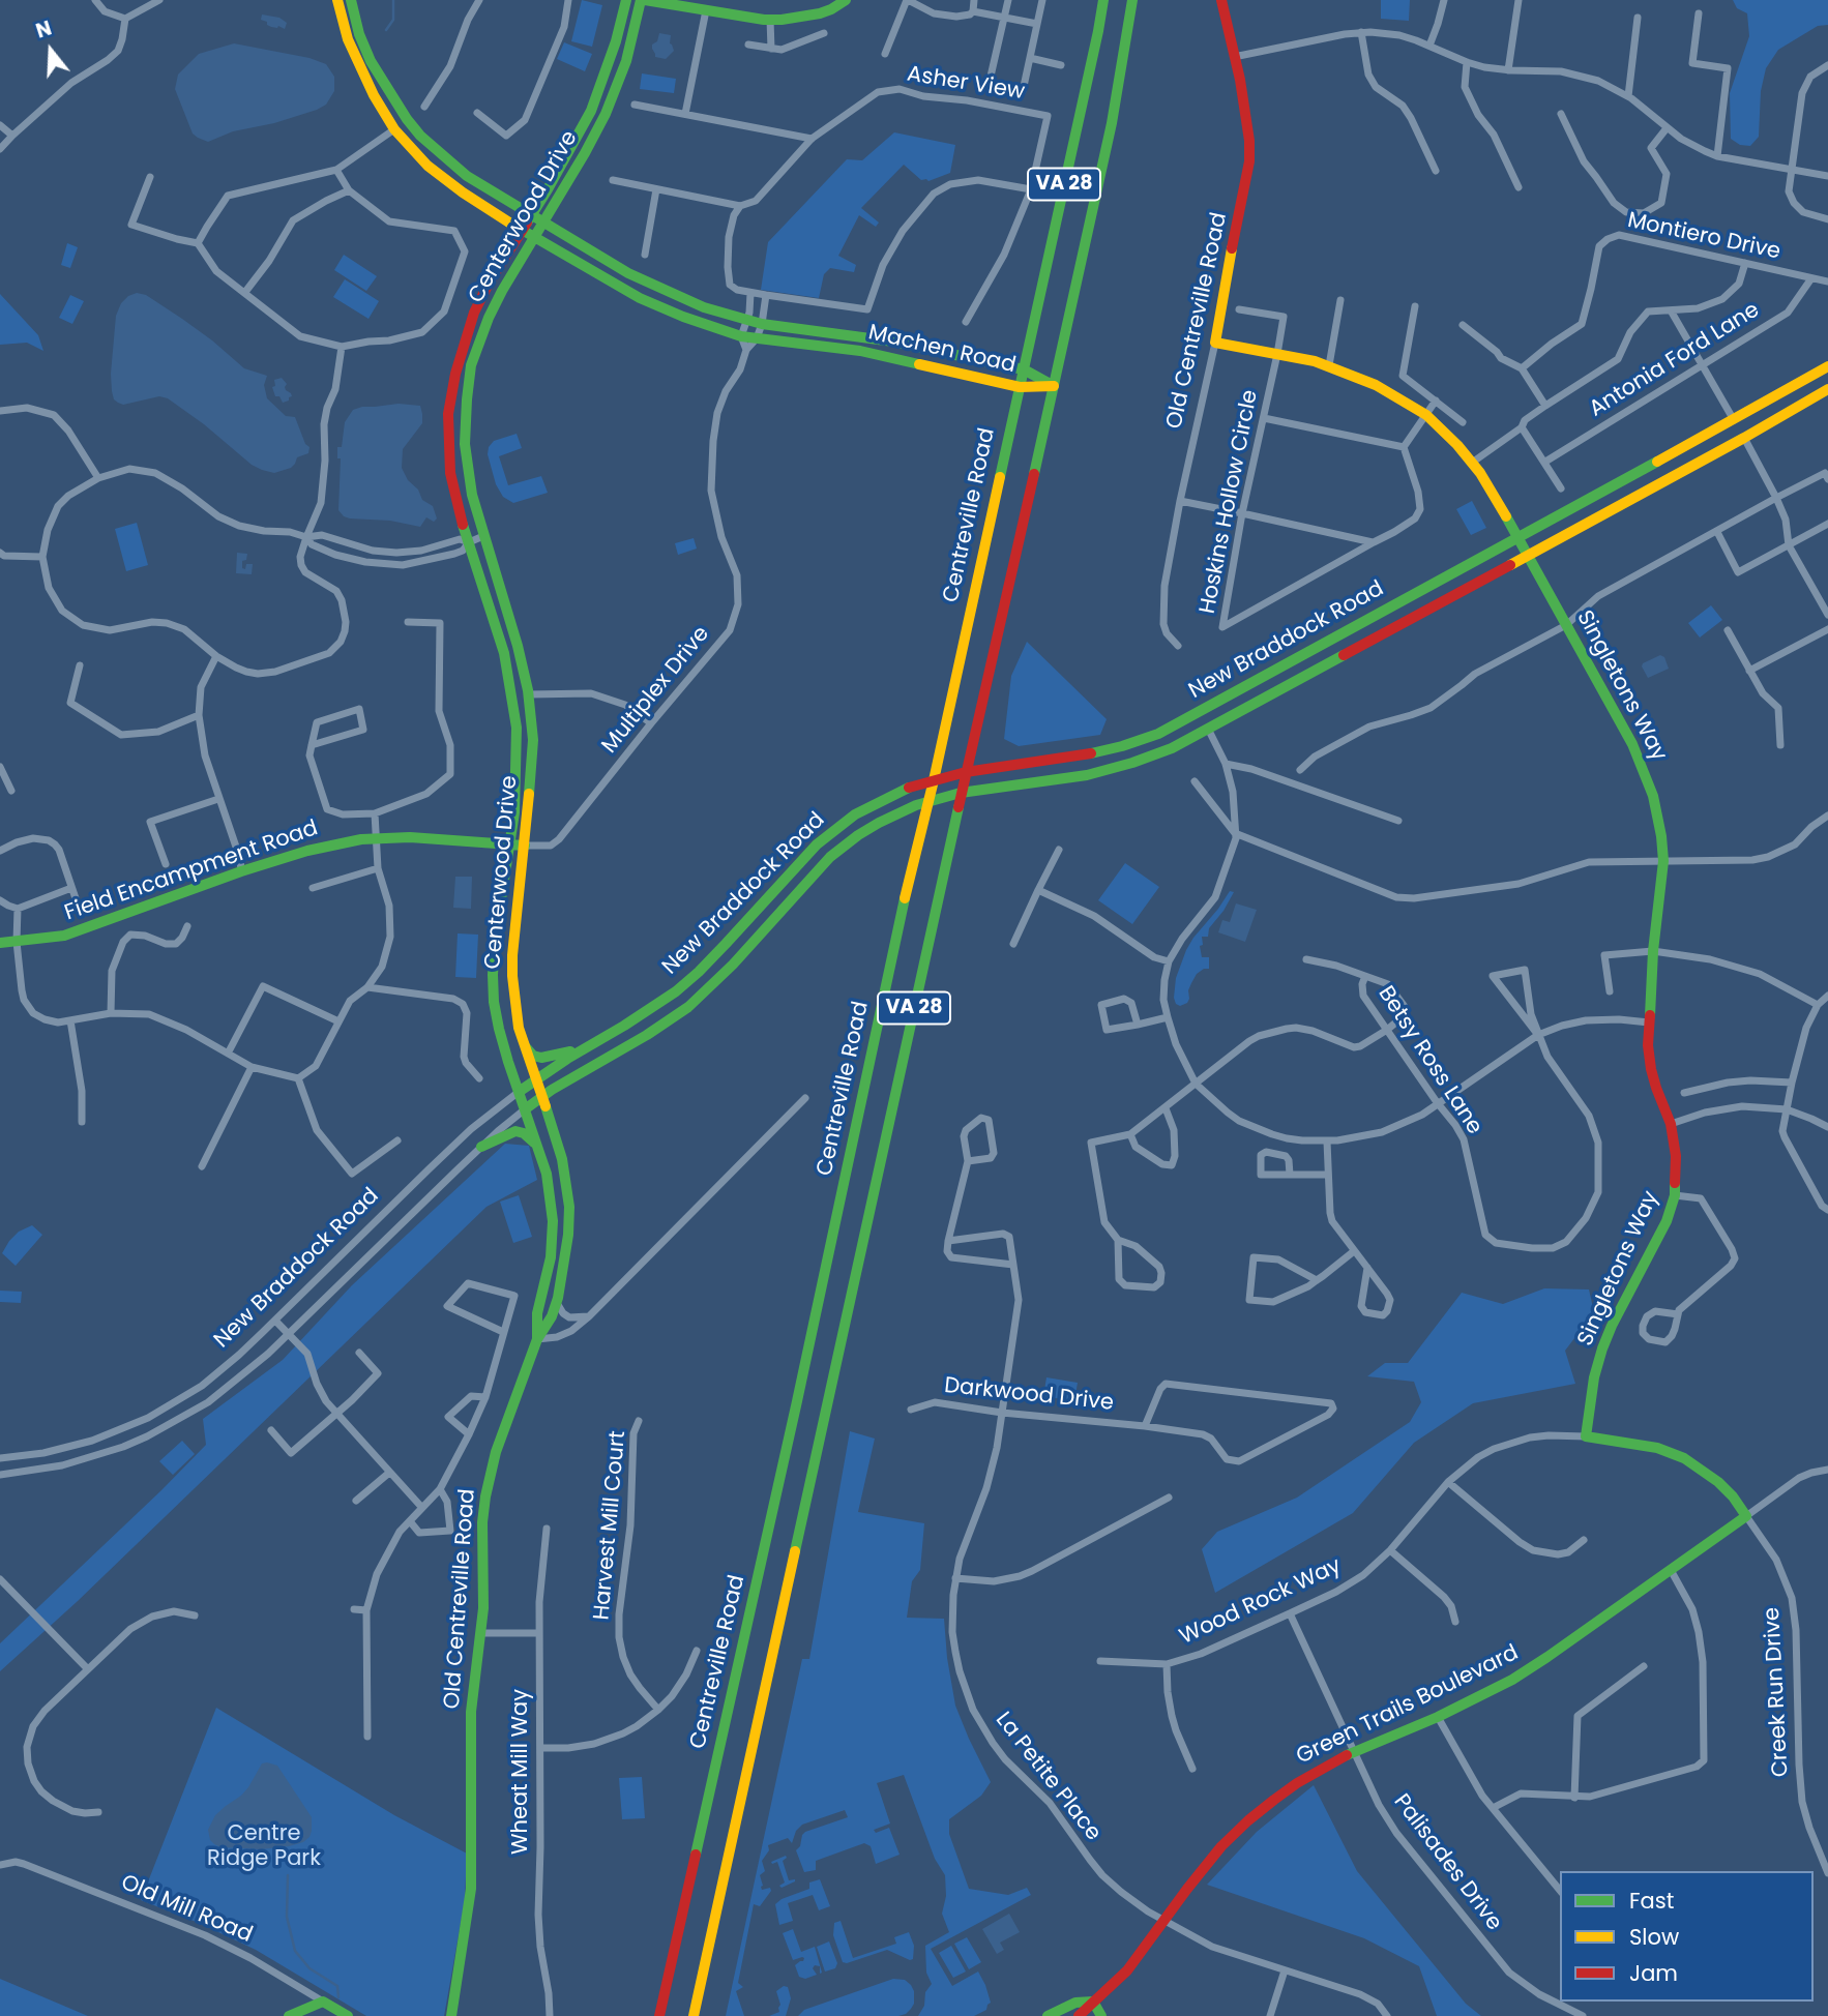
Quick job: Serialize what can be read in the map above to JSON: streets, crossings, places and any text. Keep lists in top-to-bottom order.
{
  "streets": {
    "main road": [
      "VA 28",
      "Centerwood Drive",
      "Old Centreville Road",
      "Machen Road",
      "Centreville Road",
      "New Braddock Road",
      "Singletons Way",
      "Field Encampment Road",
      "Wood Rock Way",
      "Green Trails Boulevard",
      "Old Mill Road"
    ],
    "street": [
      "Asher View",
      "Montiero Drive",
      "Antonia Ford Lane",
      "Hoskins Hollow Circle",
      "Multiplex Drive",
      "Betsy Ross Lane",
      "Darkwood Drive",
      "Harvest Mill Court",
      "Creek Run Drive",
      "Wheat Mill Way",
      "La Petite Place",
      "Palisades Drive"
    ]
  },
  "crossings": [
    ["VA 28", "Machen Road"],
    ["VA 28", "New Braddock Road"],
    ["Centerwood Drive", "Old Centreville Road"],
    ["Centerwood Drive", "Machen Road"],
    ["Centerwood Drive", "New Braddock Road"],
    ["Centerwood Drive", "Multiplex Drive"],
    ["Centerwood Drive", "Field Encampment Road"],
    ["Montiero Drive", "Antonia Ford Lane"],
    ["Old Centreville Road", "Singletons Way"],
    ["Machen Road", "Centreville Road"],
    ["Machen Road", "Multiplex Drive"],
    ["Hoskins Hollow Circle", "Singletons Way"],
    ["Centreville Road", "New Braddock Road"],
    ["New Braddock Road", "Singletons Way"],
    ["Singletons Way", "Wood Rock Way"],
    ["Multiplex Drive", "Field Encampment Road"],
    ["Darkwood Drive", "La Petite Place"],
    ["Wood Rock Way", "Creek Run Drive"],
    ["Wood Rock Way", "Green Trails Boulevard"],
    ["Wood Rock Way", "Palisades Drive"],
    ["Creek Run Drive", "Green Trails Boulevard"],
    ["Green Trails Boulevard", "La Petite Place"],
    ["Green Trails Boulevard", "Palisades Drive"]
  ],
  "parks": ["Centre Ridge Park"],
  "legend": ["Fast", "Slow", "Jam"],
  "north": "top"
}
